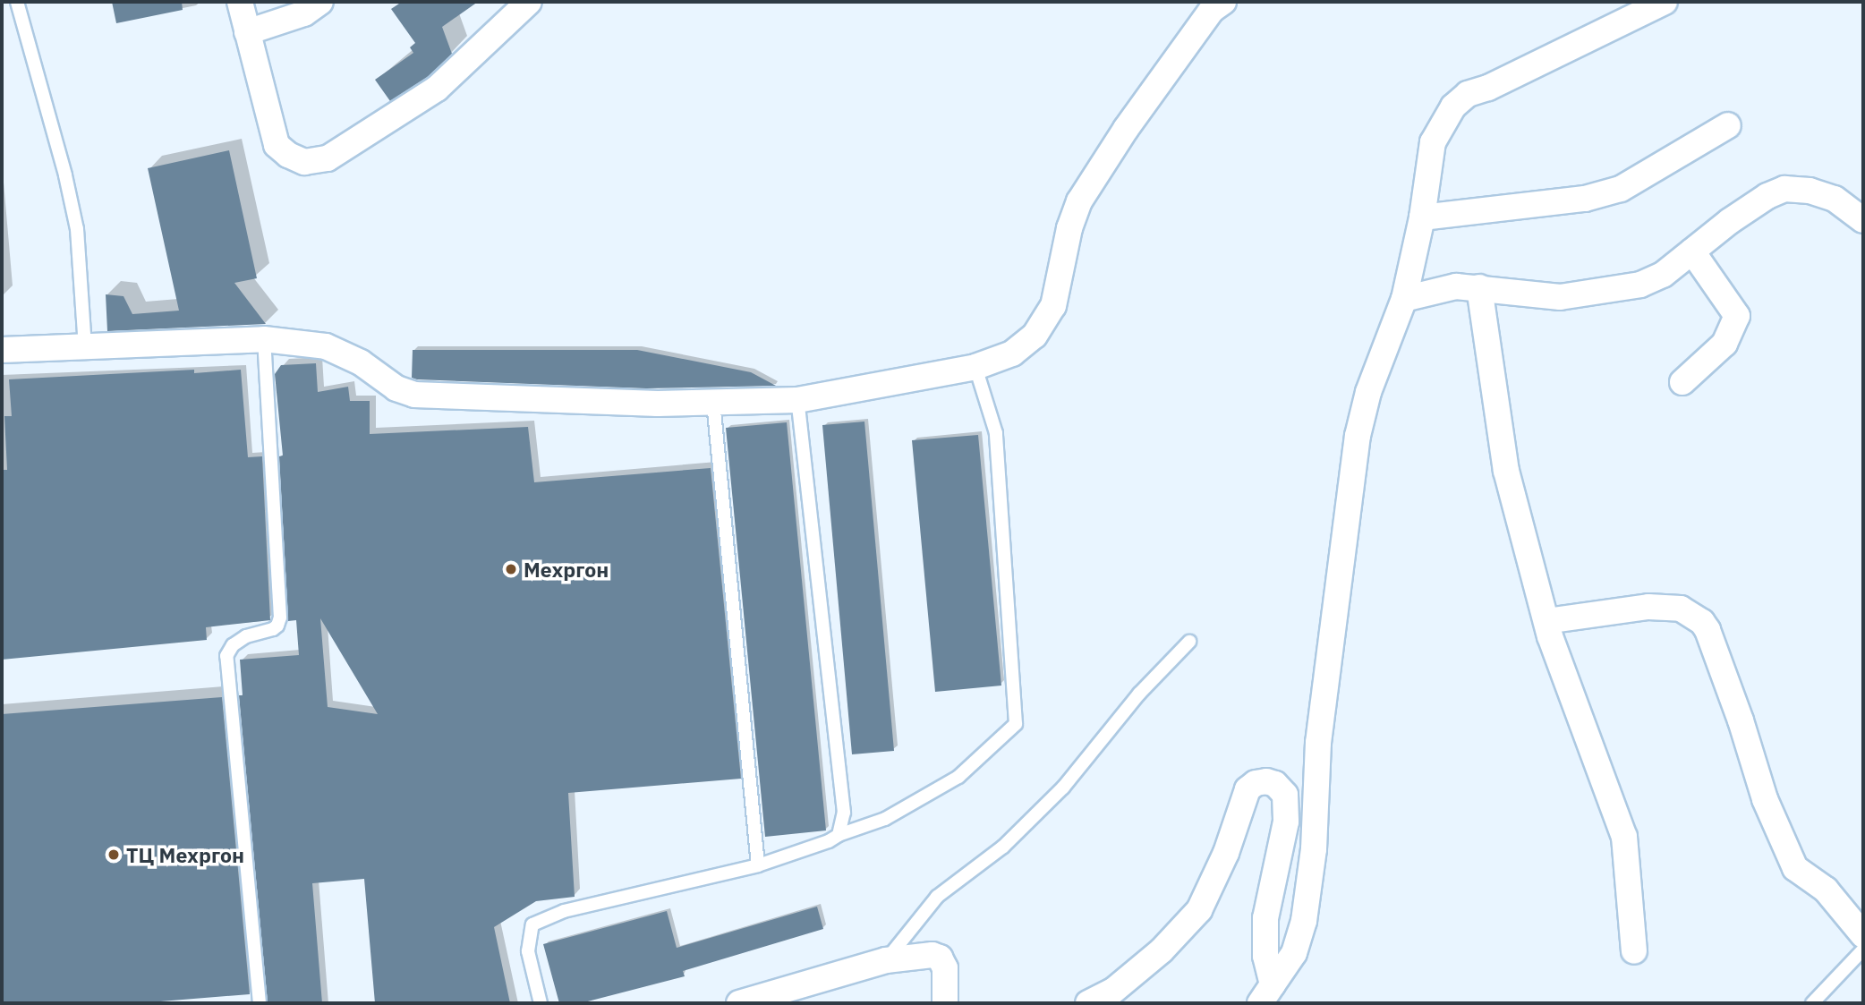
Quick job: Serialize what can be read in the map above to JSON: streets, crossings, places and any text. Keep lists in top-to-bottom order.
{
  "places": ["Мехргон", "ТЦ Мехргон"]
}
